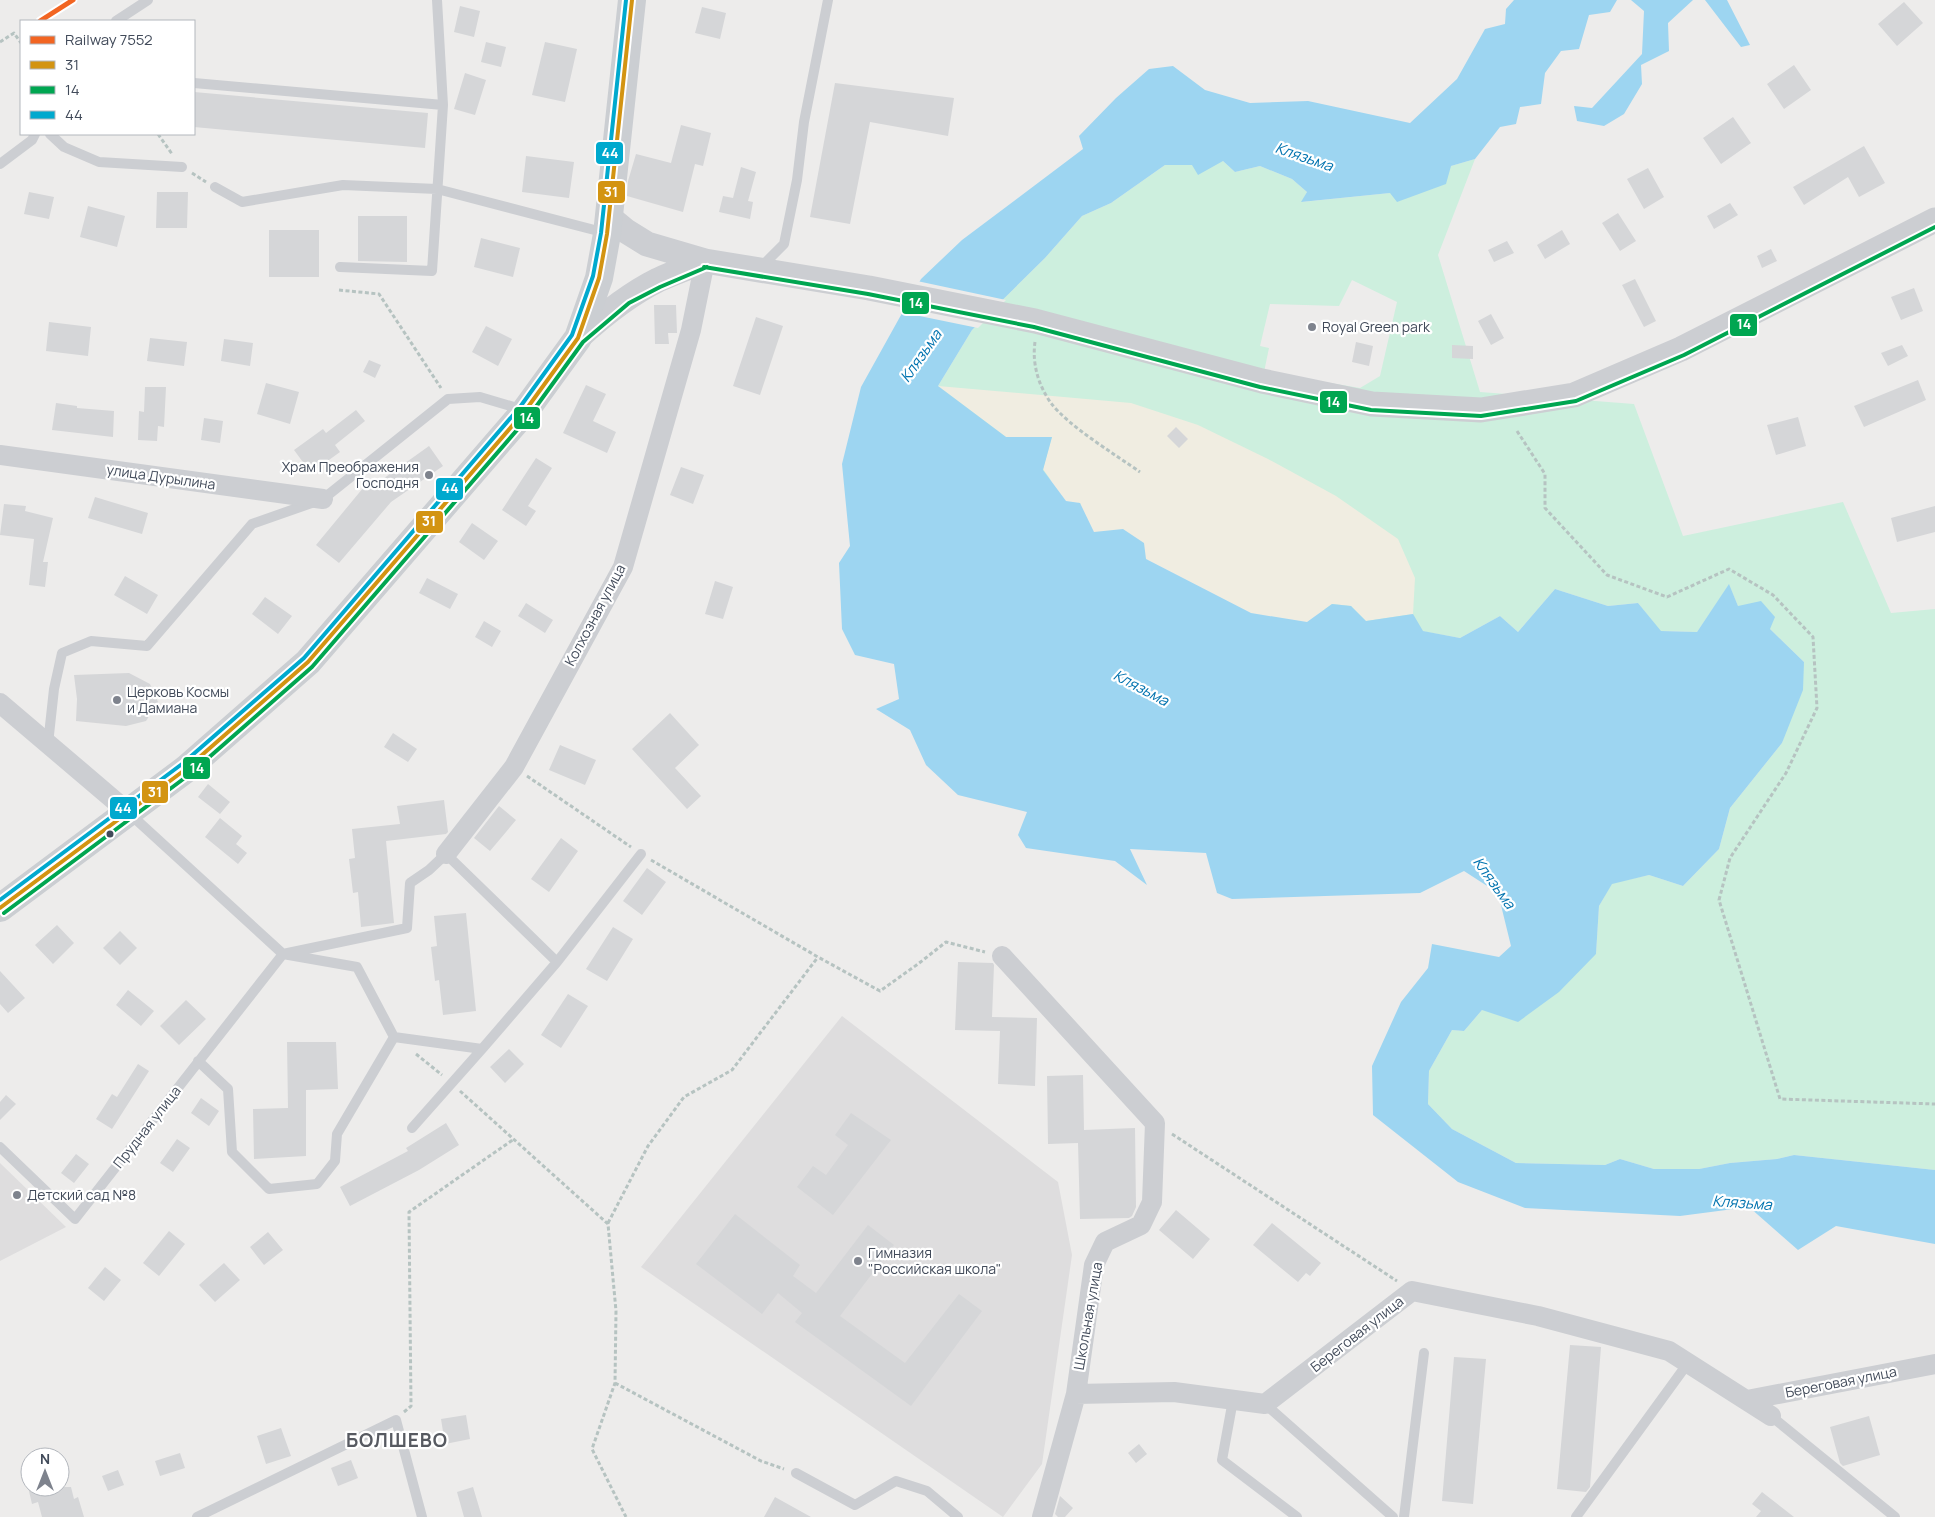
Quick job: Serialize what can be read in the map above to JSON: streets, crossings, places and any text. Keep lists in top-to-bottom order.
{
  "streets": {
    "street": [
      "улица Дурылина",
      "Колхозная улица",
      "Школьная улица",
      "Береговая улица"
    ],
    "lane": ["Прудная улица"]
  },
  "districts": ["БОЛШЕВО"],
  "water": ["Клязьма"],
  "places": [
    "Royal Green park",
    "Храм Преображения Господня",
    "Церковь Космы и Дамиана",
    "Детский сад №8",
    "Гимназия \"Российская школа\""
  ],
  "lines": [
    "rail line 7552",
    "transit line 31",
    "transit line 44",
    "transit line 14"
  ],
  "legend": [
    "Railway 7552",
    "31",
    "14",
    "44"
  ],
  "north": "top"
}
